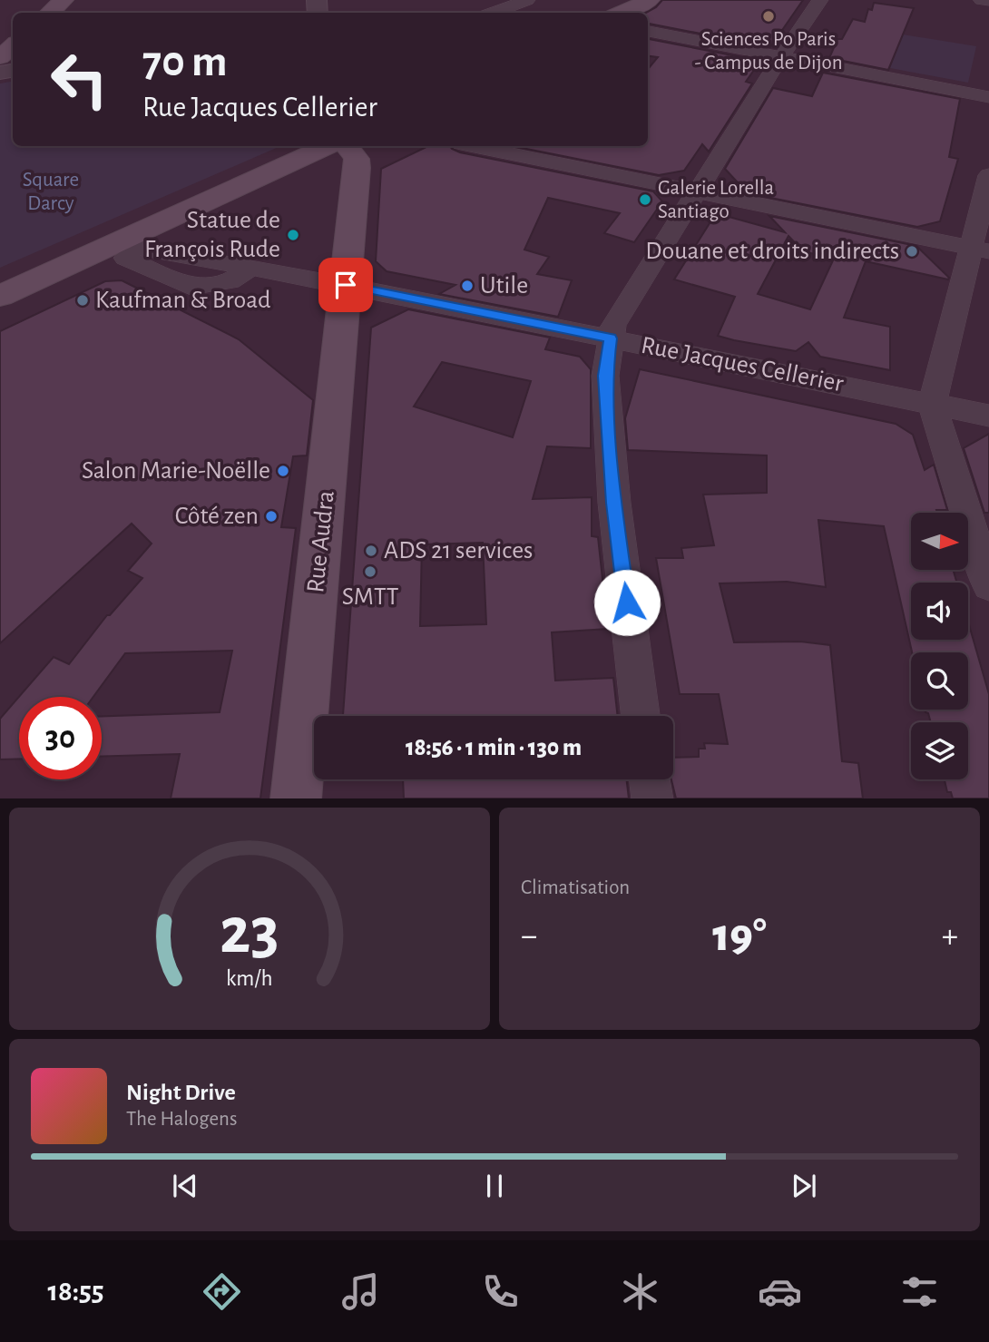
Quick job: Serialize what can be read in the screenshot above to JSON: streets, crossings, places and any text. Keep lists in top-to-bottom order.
{
  "streets": {
    "main road": ["Rue Audra"],
    "street": ["Rue Jacques Cellerier"]
  },
  "crossings": [
    ["Rue Jacques Cellerier", "Rue Audra"]
  ],
  "parks": ["Square Darcy"],
  "places": [
    "Sciences Po Paris - Campus de Dijon",
    "Galerie Lorella Santiago",
    "Statue de François Rude",
    "Douane et droits indirects",
    "Utile",
    "Kaufman & Broad",
    "Salon Marie-Noëlle",
    "Côté zen",
    "ADS 21 services",
    "SMTT"
  ],
  "north": "right",
  "page": {
    "turn": ["70 m", "Rue Jacques Cellerier"],
    "limit": "30",
    "trip": "18:56 · 1 min · 130 m",
    "tile": "Climatisation",
    "heat": ["−", "19°", "+"],
    "song": ["Night Drive", "The Halogens"],
    "tabs": "18:55",
    "gauge": ["23", "km/h"]
  }
}
